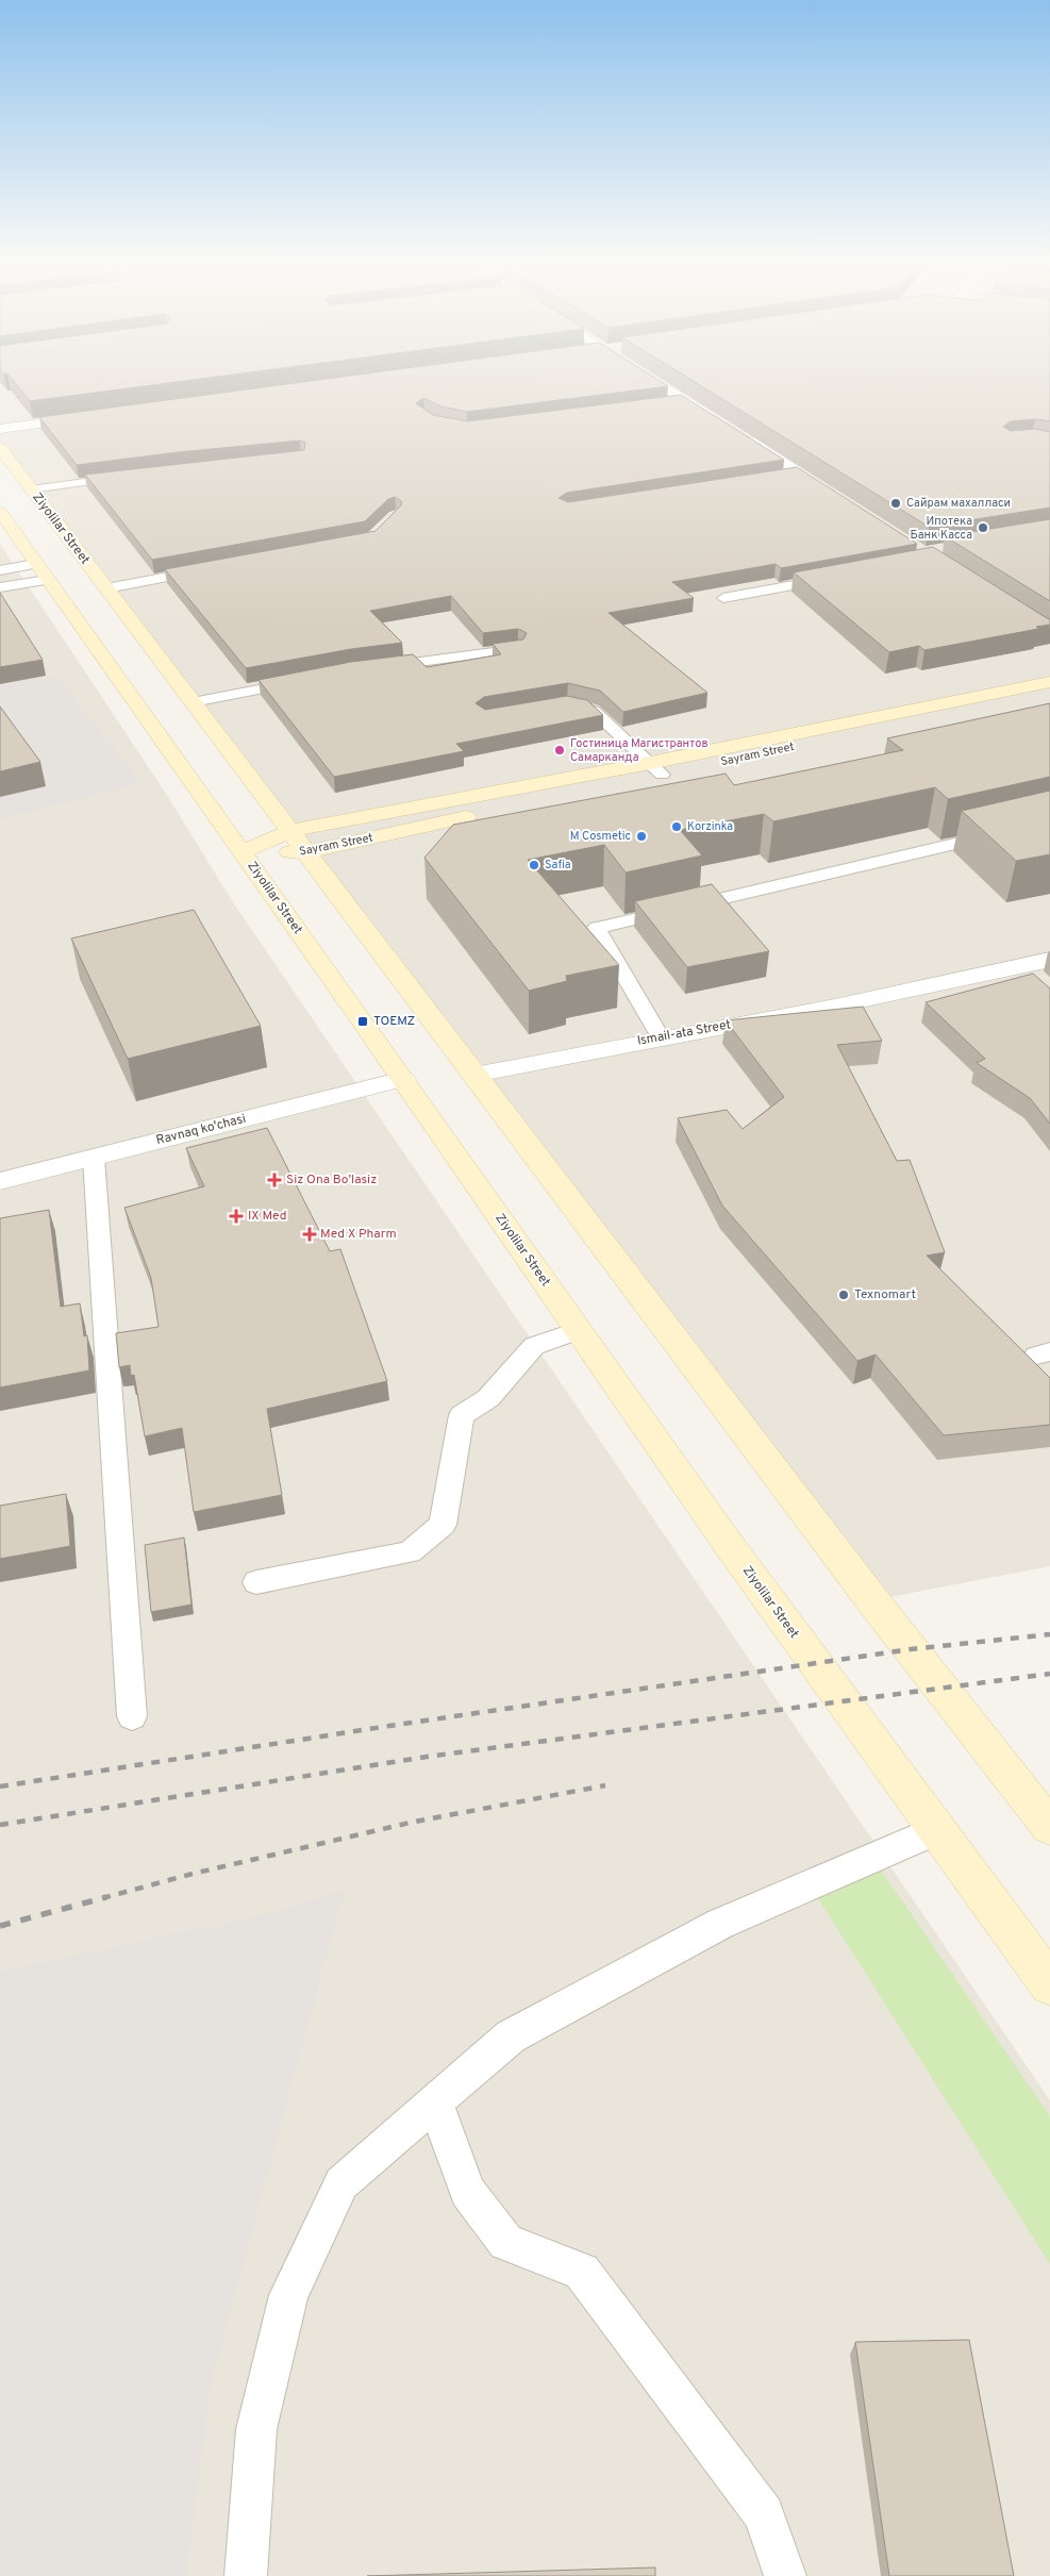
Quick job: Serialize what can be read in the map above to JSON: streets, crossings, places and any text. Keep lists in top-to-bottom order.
{
  "streets": {
    "main road": ["Ziyolilar Street", "Sayram Street"],
    "street": ["Ismail-ata Street", "Ravnaq ko'chasi"]
  },
  "crossings": [
    ["Ziyolilar Street", "Sayram Street"],
    ["Ziyolilar Street", "Ismail-ata Street"],
    ["Ziyolilar Street", "Ravnaq ko'chasi"]
  ],
  "places": {
    "other": [
      "Сайрам махалласи",
      "Ипотека Банк Касса",
      "Гостиница Магистрантов Самарканда",
      "Korzinka",
      "M Cosmetic",
      "Safia",
      "Texnomart"
    ],
    "transit": ["TOEMZ"],
    "health": ["Siz Ona Bo’lasiz", "IX Med", "Med X Pharm"]
  }
}
